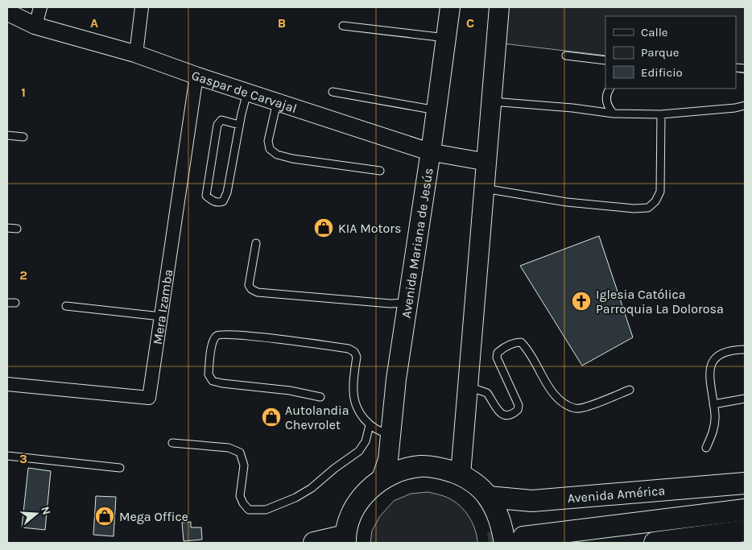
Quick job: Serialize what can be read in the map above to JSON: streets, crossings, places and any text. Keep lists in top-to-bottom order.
{
  "streets": {
    "main road": ["Avenida Mariana de Jesús", "Avenida América"],
    "street": ["Gaspar de Carvajal", "Mera Izamba"]
  },
  "crossings": [
    ["Gaspar de Carvajal", "Avenida Mariana de Jesús"],
    ["Gaspar de Carvajal", "Mera Izamba"]
  ],
  "places": {
    "shop": ["KIA Motors", "Autolandia Chevrolet", "Mega Office"],
    "church": ["Iglesia Católica Parroquia La Dolorosa"]
  },
  "legend": ["Calle", "Parque", "Edificio"],
  "north": "right",
  "grid": {
    "columns": ["A", "B", "C"],
    "rows": ["1", "2", "3"]
  }
}
